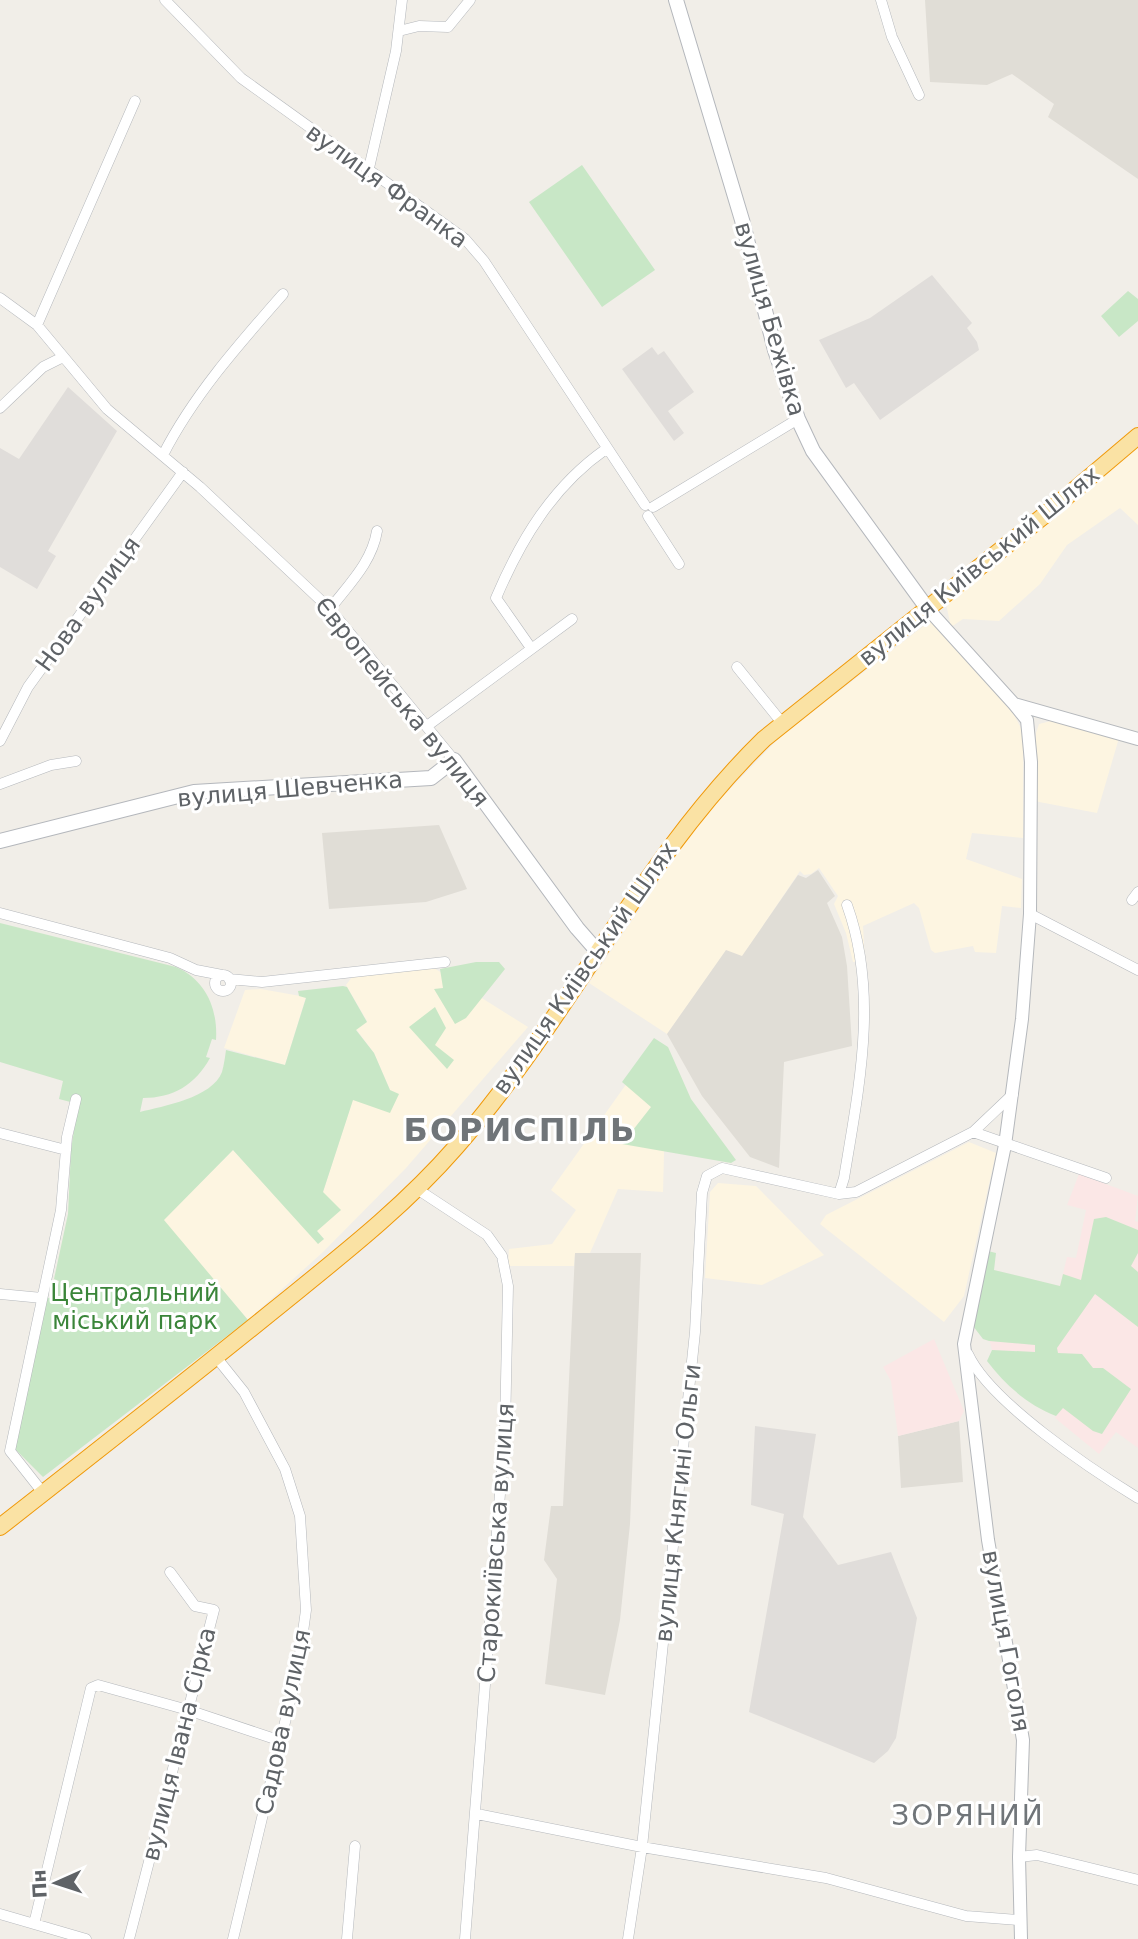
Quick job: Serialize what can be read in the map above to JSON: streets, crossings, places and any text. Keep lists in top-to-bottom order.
{
  "streets": {
    "highway": ["вулиця Київський Шлях"],
    "main road": ["вулиця Бежівка", "Європейська вулиця", "вулиця Шевченка"],
    "street": [
      "вулиця Франка",
      "Нова вулиця",
      "вулиця Княгині Ольги",
      "Старокиївська вулиця",
      "вулиця Гоголя",
      "Садова вулиця",
      "вулиця Івана Сірка"
    ]
  },
  "crossings": [
    ["вулиця Бежівка", "вулиця Київський Шлях"],
    ["вулиця Бежівка", "вулиця Гоголя"],
    ["вулиця Київський Шлях", "Європейська вулиця"],
    ["вулиця Київський Шлях", "Старокиївська вулиця"],
    ["вулиця Київський Шлях", "вулиця Гоголя"],
    ["вулиця Київський Шлях", "Садова вулиця"],
    ["Нова вулиця", "Європейська вулиця"],
    ["Європейська вулиця", "вулиця Шевченка"]
  ],
  "districts": ["БОРИСПІЛЬ", "ЗОРЯНИЙ"],
  "parks": ["Центральний міський парк"],
  "north": "left"
}
